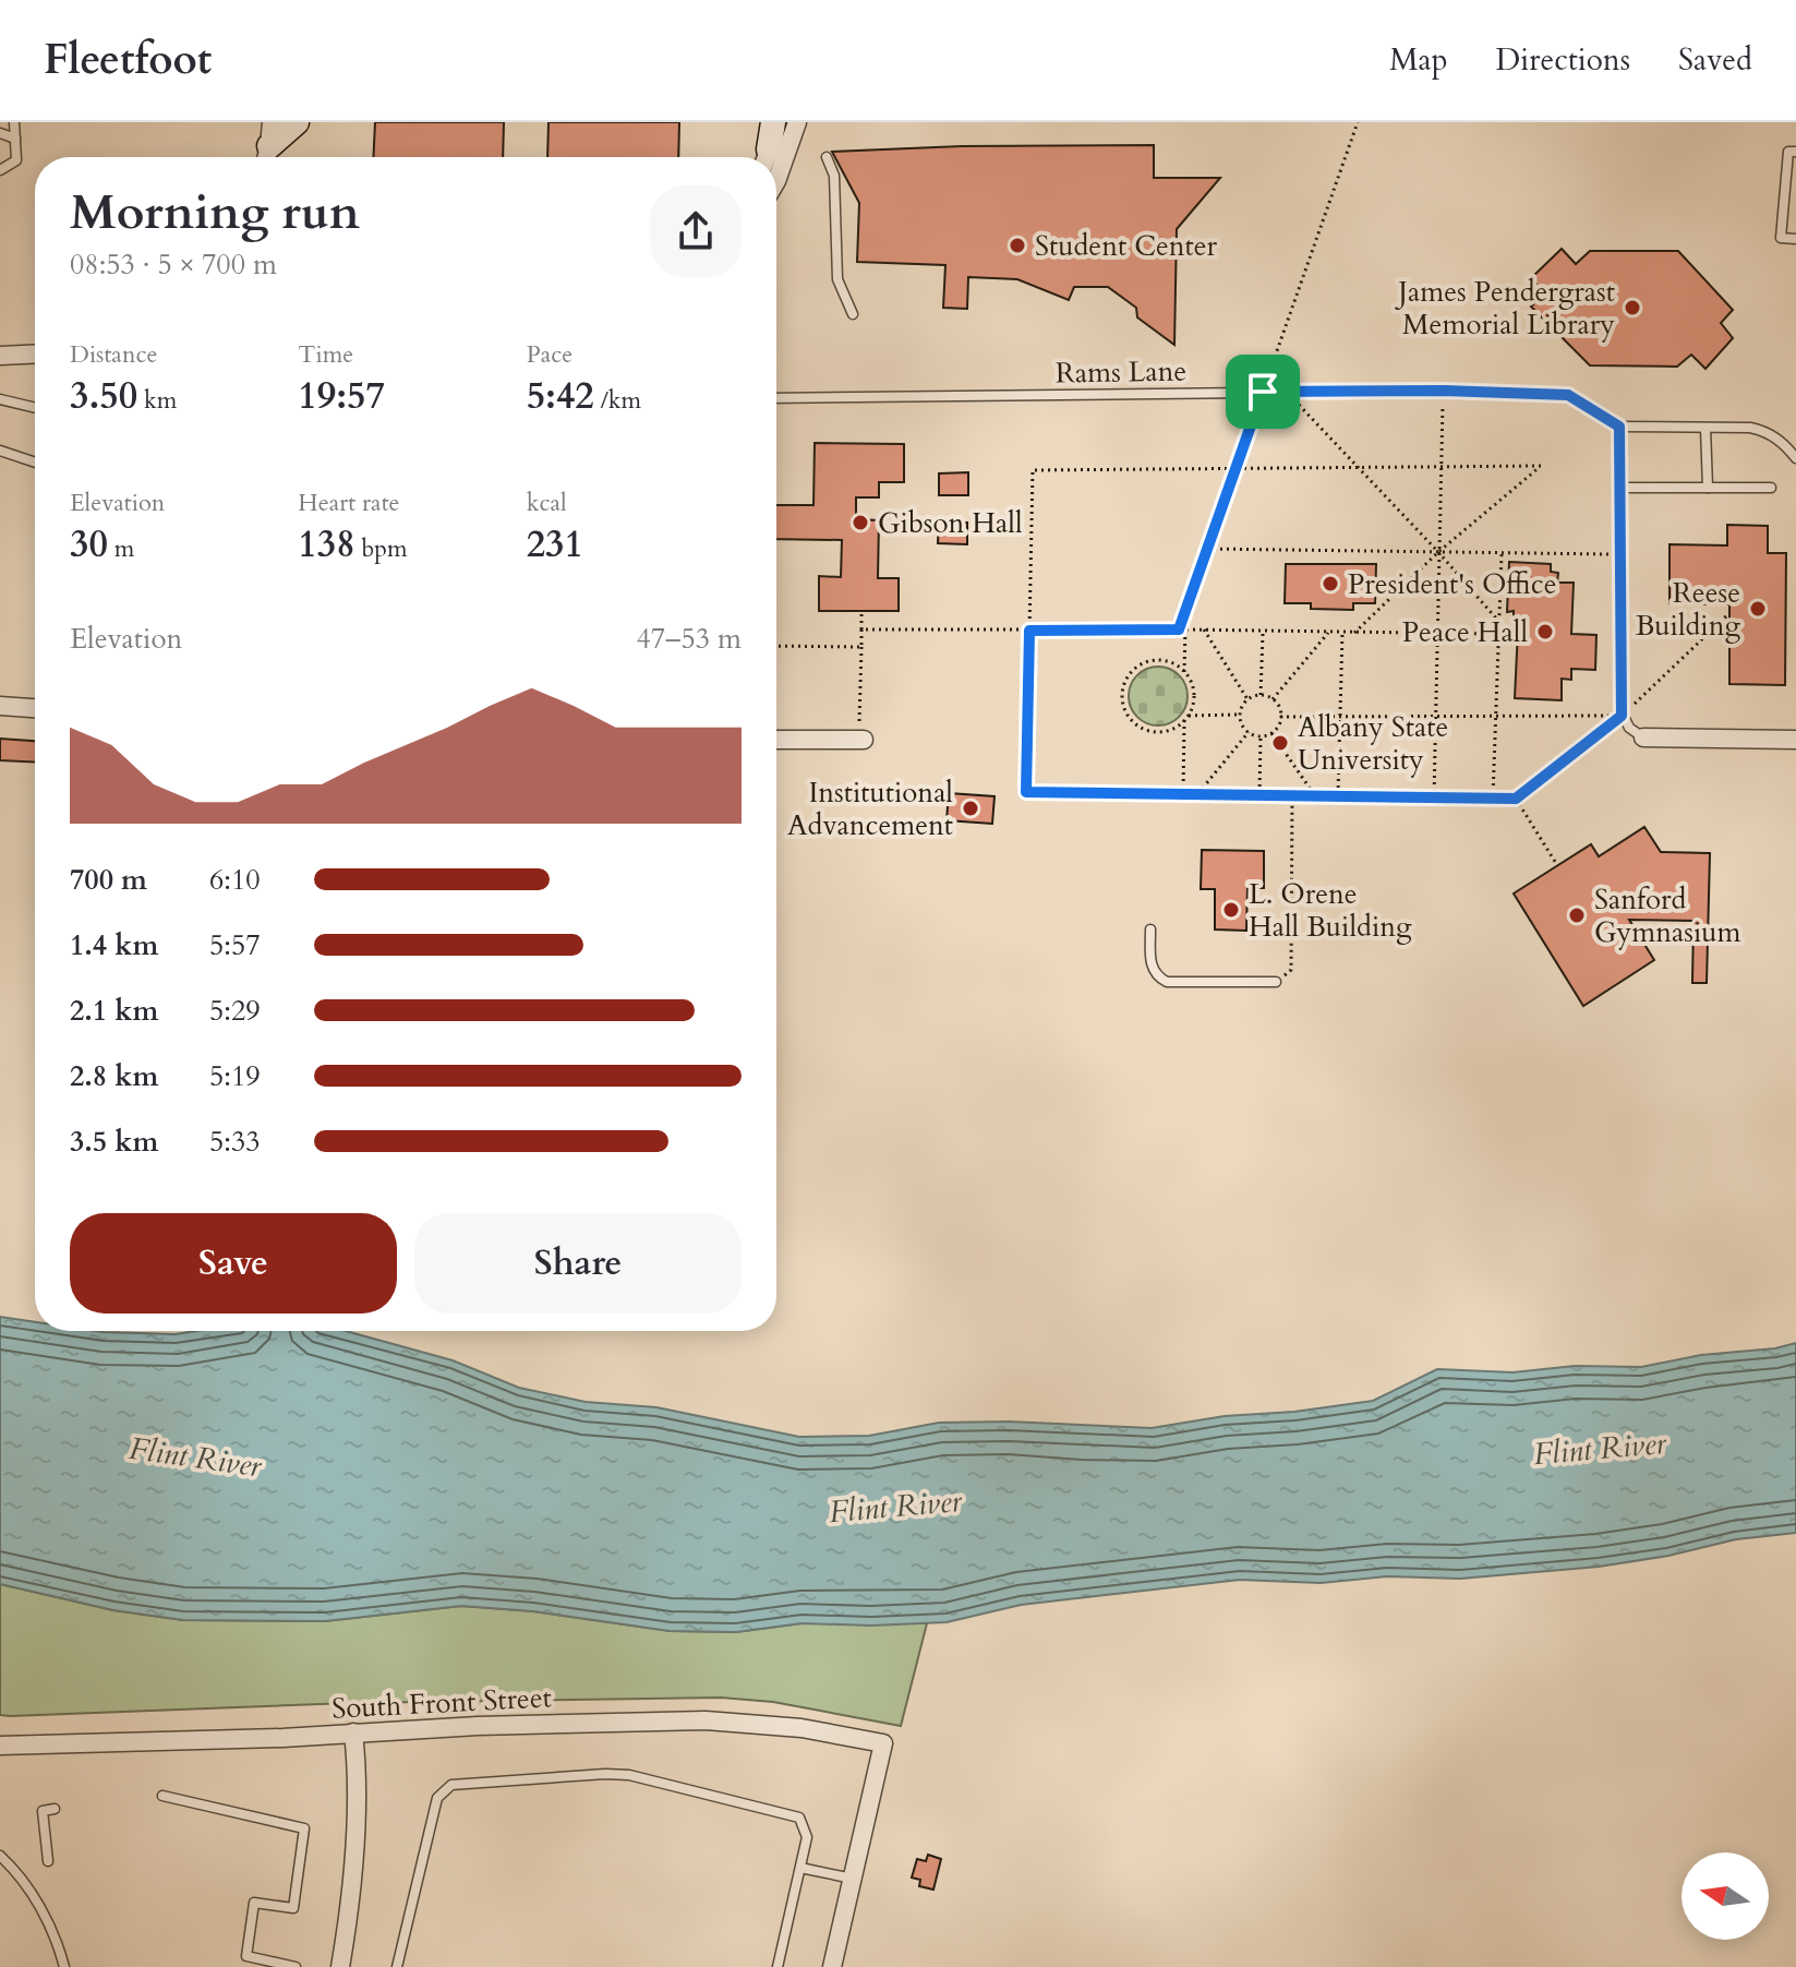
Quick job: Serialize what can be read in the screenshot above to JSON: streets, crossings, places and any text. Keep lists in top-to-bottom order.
{
  "streets": {
    "street": ["South Front Street"],
    "lane": ["Rams Lane"]
  },
  "water": ["Flint River"],
  "places": [
    "Student Center",
    "James Pendergrast Memorial Library",
    "Gibson Hall",
    "President's Office",
    "Reese Building",
    "Peace Hall",
    "Albany State University",
    "Institutional Advancement",
    "L. Orene Hall Building",
    "Sanford Gymnasium"
  ],
  "north": "left",
  "page": {
    "header": "Fleetfoot",
    "nav": ["Map", "Directions", "Saved"],
    "heading": ["Morning run", "08:53 · 5 × 700 m"],
    "stats": [
      ["Distance", "3.50 km"],
      ["Time", "19:57"],
      ["Pace", "5:42 /km"],
      ["Elevation", "30 m"],
      ["Heart rate", "138 bpm"],
      ["kcal", "231"]
    ],
    "chart": ["Elevation", "47–53 m"],
    "list": [
      {
        "name": "700 m",
        "note": "6:10"
      },
      {
        "name": "1.4 km",
        "note": "5:57"
      },
      {
        "name": "2.1 km",
        "note": "5:29"
      },
      {
        "name": "2.8 km",
        "note": "5:19"
      },
      {
        "name": "3.5 km",
        "note": "5:33"
      }
    ],
    "buttons": ["Save", "Share"]
  }
}
